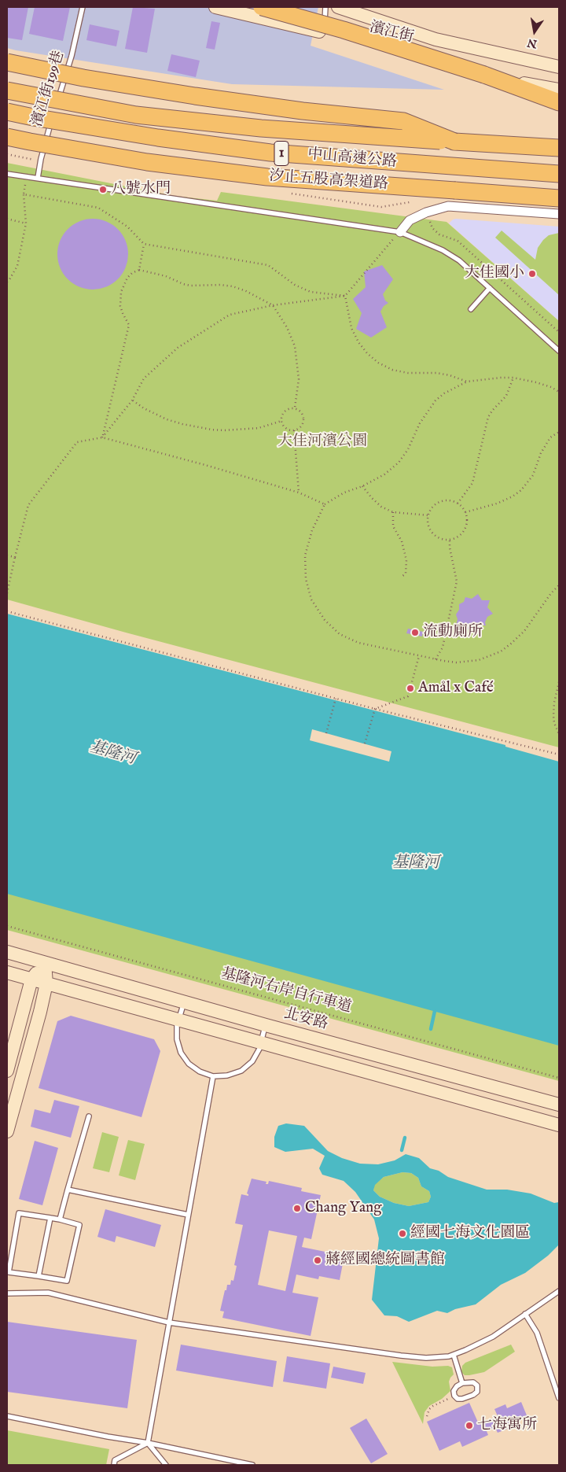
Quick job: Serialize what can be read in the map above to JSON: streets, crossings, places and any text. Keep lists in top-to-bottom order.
{
  "streets": {
    "highway": ["1", "中山高速公路", "汐止五股高架道路"],
    "main road": ["濱江街", "北安路"],
    "lane": ["濱江街199巷"],
    "path": ["基隆河右岸自行車道"]
  },
  "water": ["基隆河"],
  "parks": ["大佳河濱公園"],
  "places": [
    "八號水門",
    "大佳國小",
    "流動廁所",
    "Amål x Café",
    "Chang Yang",
    "經國七海文化園區",
    "蔣經國總統圖書館",
    "七海寓所"
  ],
  "north": "bottom"
}
